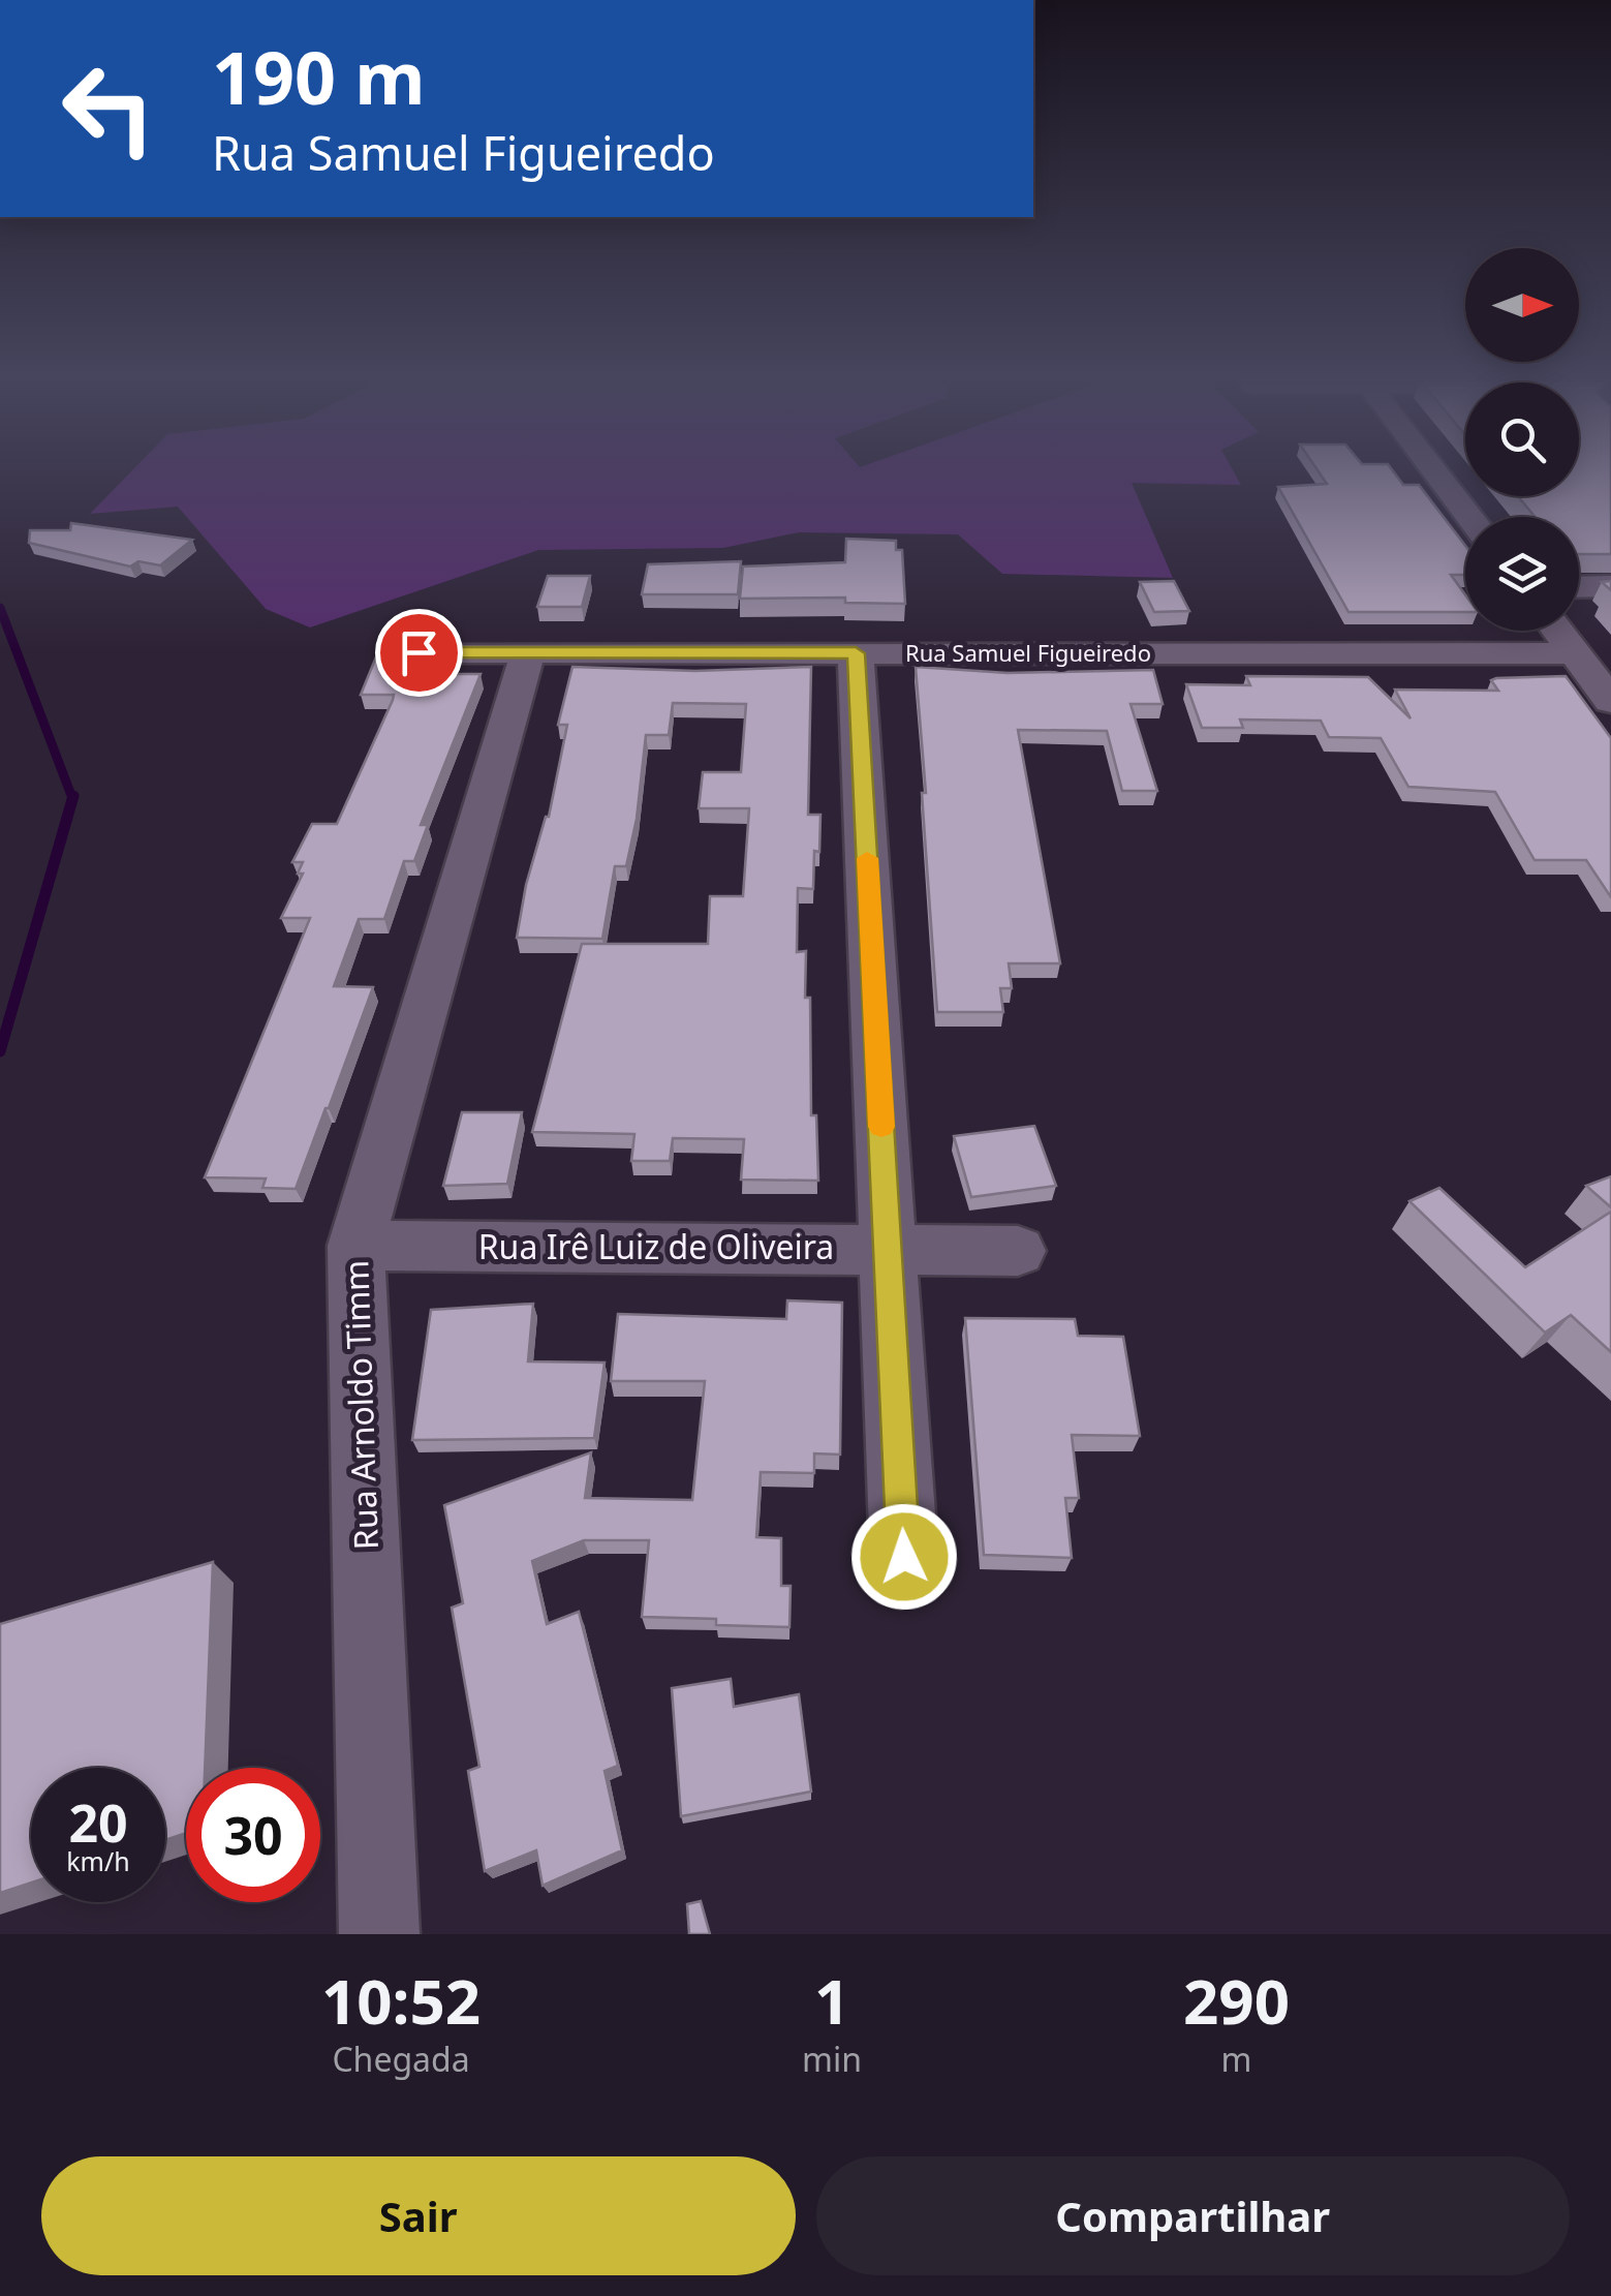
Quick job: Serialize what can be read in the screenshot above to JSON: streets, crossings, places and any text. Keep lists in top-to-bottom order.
{
  "streets": {
    "street": ["Rua Samuel Figueiredo", "Rua Irê Luiz de Oliveira", "Rua Arnoldo Timm"]
  },
  "crossings": [
    ["Rua Samuel Figueiredo", "Rua Arnoldo Timm"],
    ["Rua Irê Luiz de Oliveira", "Rua Arnoldo Timm"]
  ],
  "north": "right",
  "page": {
    "turn": ["190 m", "Rua Samuel Figueiredo"],
    "speed": "20 km/h",
    "limit": "30",
    "eta": [
      "10:52",
      "Chegada",
      "1",
      "min",
      "290",
      "m"
    ],
    "buttons": ["Sair", "Compartilhar"]
  }
}
